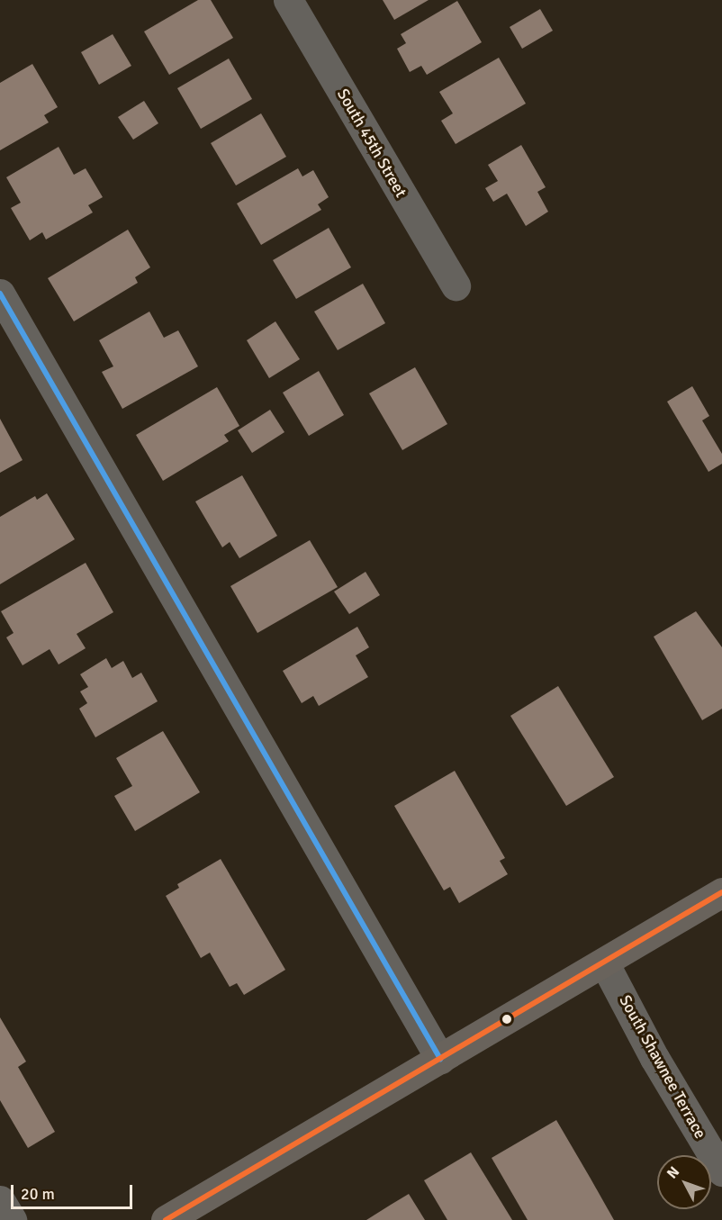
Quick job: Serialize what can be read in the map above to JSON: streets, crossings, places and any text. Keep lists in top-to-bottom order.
{
  "streets": {
    "street": ["South 45th Street", "South Shawnee Terrace"]
  },
  "scale_bar": "20 m",
  "north": "top left"
}
